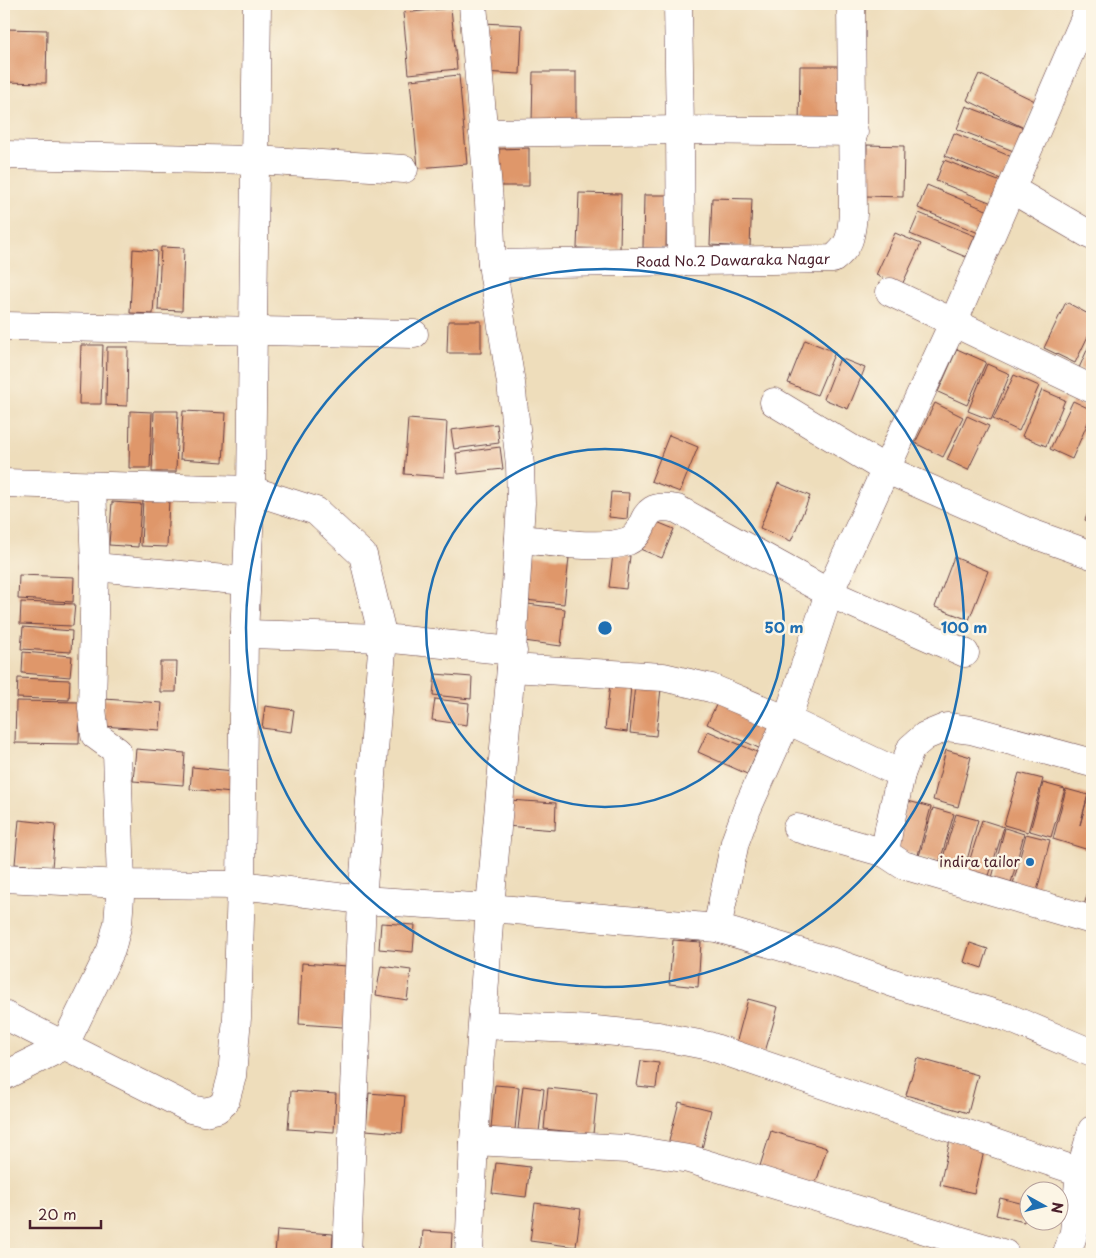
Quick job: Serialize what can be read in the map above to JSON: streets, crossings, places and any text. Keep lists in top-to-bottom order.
{
  "streets": {
    "street": ["Road No.2 Dawaraka Nagar"]
  },
  "places": ["indira tailor"],
  "scale_bar": "20 m",
  "north": "right",
  "rings": ["50 m", "100 m"]
}
